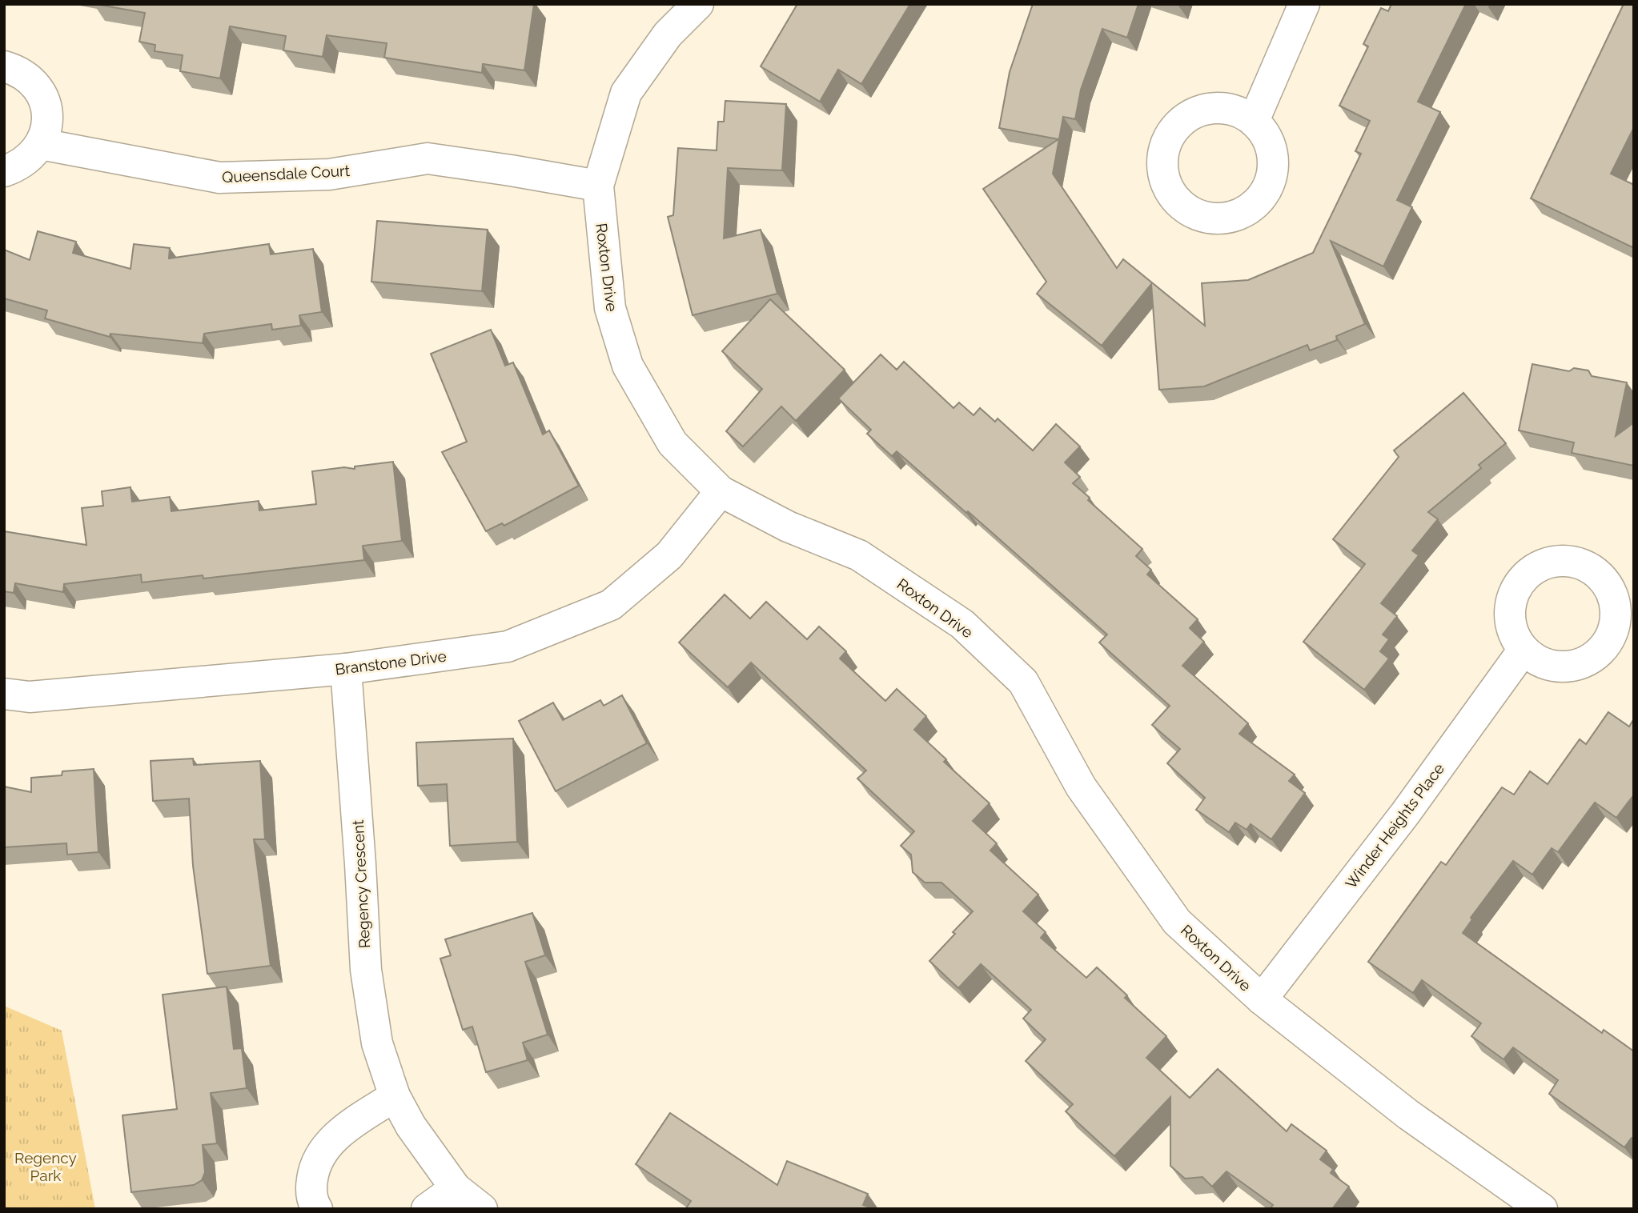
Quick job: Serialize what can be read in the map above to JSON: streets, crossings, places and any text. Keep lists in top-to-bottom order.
{
  "streets": {
    "street": [
      "Queensdale Court",
      "Roxton Drive",
      "Branstone Drive",
      "Winder Heights Place",
      "Regency Crescent"
    ]
  },
  "crossings": [
    ["Queensdale Court", "Roxton Drive"],
    ["Roxton Drive", "Branstone Drive"],
    ["Roxton Drive", "Winder Heights Place"],
    ["Branstone Drive", "Regency Crescent"]
  ],
  "parks": ["Regency Park"]
}
